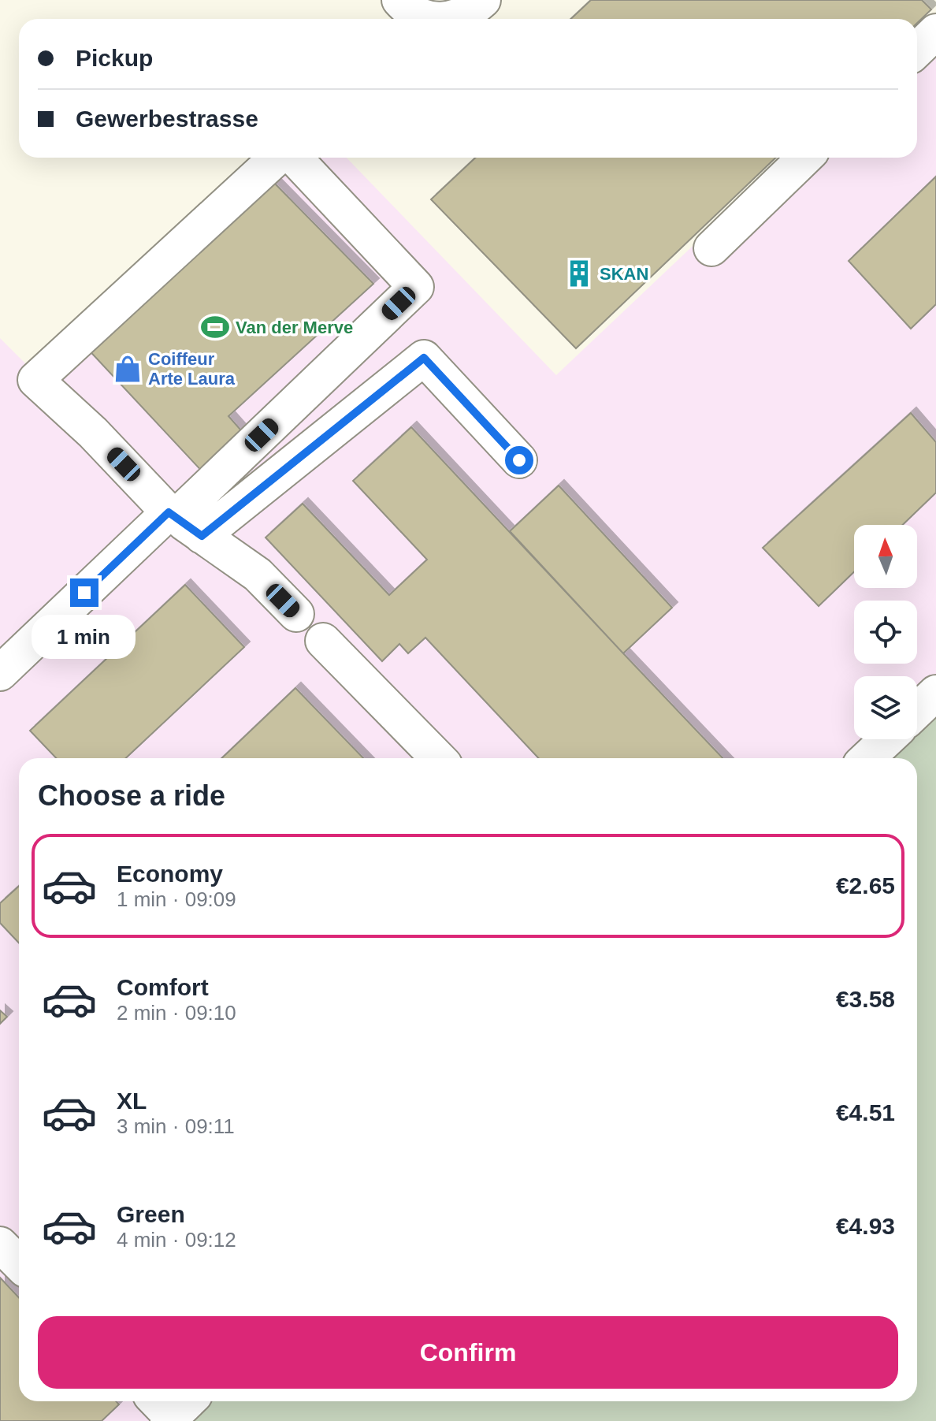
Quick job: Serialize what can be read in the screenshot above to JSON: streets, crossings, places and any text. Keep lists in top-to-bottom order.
{
  "places": {
    "building": ["SKAN"],
    "sports": ["Van der Merve"],
    "shop": ["Coiffeur Arte Laura"]
  },
  "north": "top",
  "page": {
    "banner": ["Pickup", "Gewerbestrasse"],
    "bubble": "1 min",
    "heading": "Choose a ride",
    "list": [
      {
        "name": "Economy",
        "note": "1 min · 09:09",
        "value": "€2.65"
      },
      {
        "name": "Comfort",
        "note": "2 min · 09:10",
        "value": "€3.58"
      },
      {
        "name": "XL",
        "note": "3 min · 09:11",
        "value": "€4.51"
      },
      {
        "name": "Green",
        "note": "4 min · 09:12",
        "value": "€4.93"
      }
    ],
    "buttons": "Confirm"
  }
}
